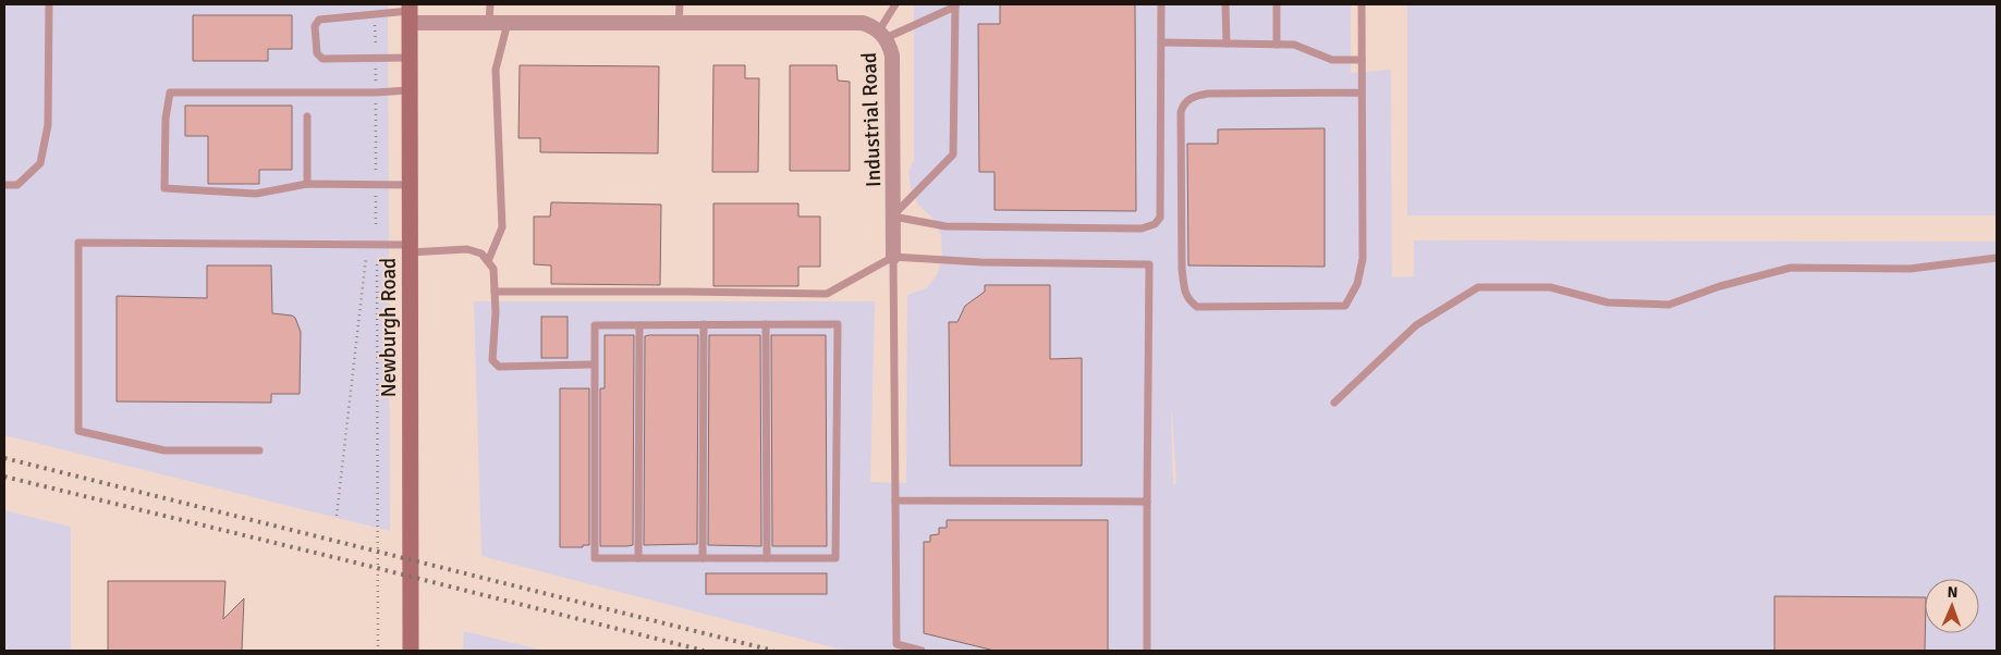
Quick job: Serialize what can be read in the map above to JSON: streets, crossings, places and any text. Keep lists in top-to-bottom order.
{
  "streets": {
    "main road": ["Newburgh Road"],
    "street": ["Industrial Road"]
  },
  "crossings": [
    ["Industrial Road", "Newburgh Road"]
  ],
  "north": "top"
}
